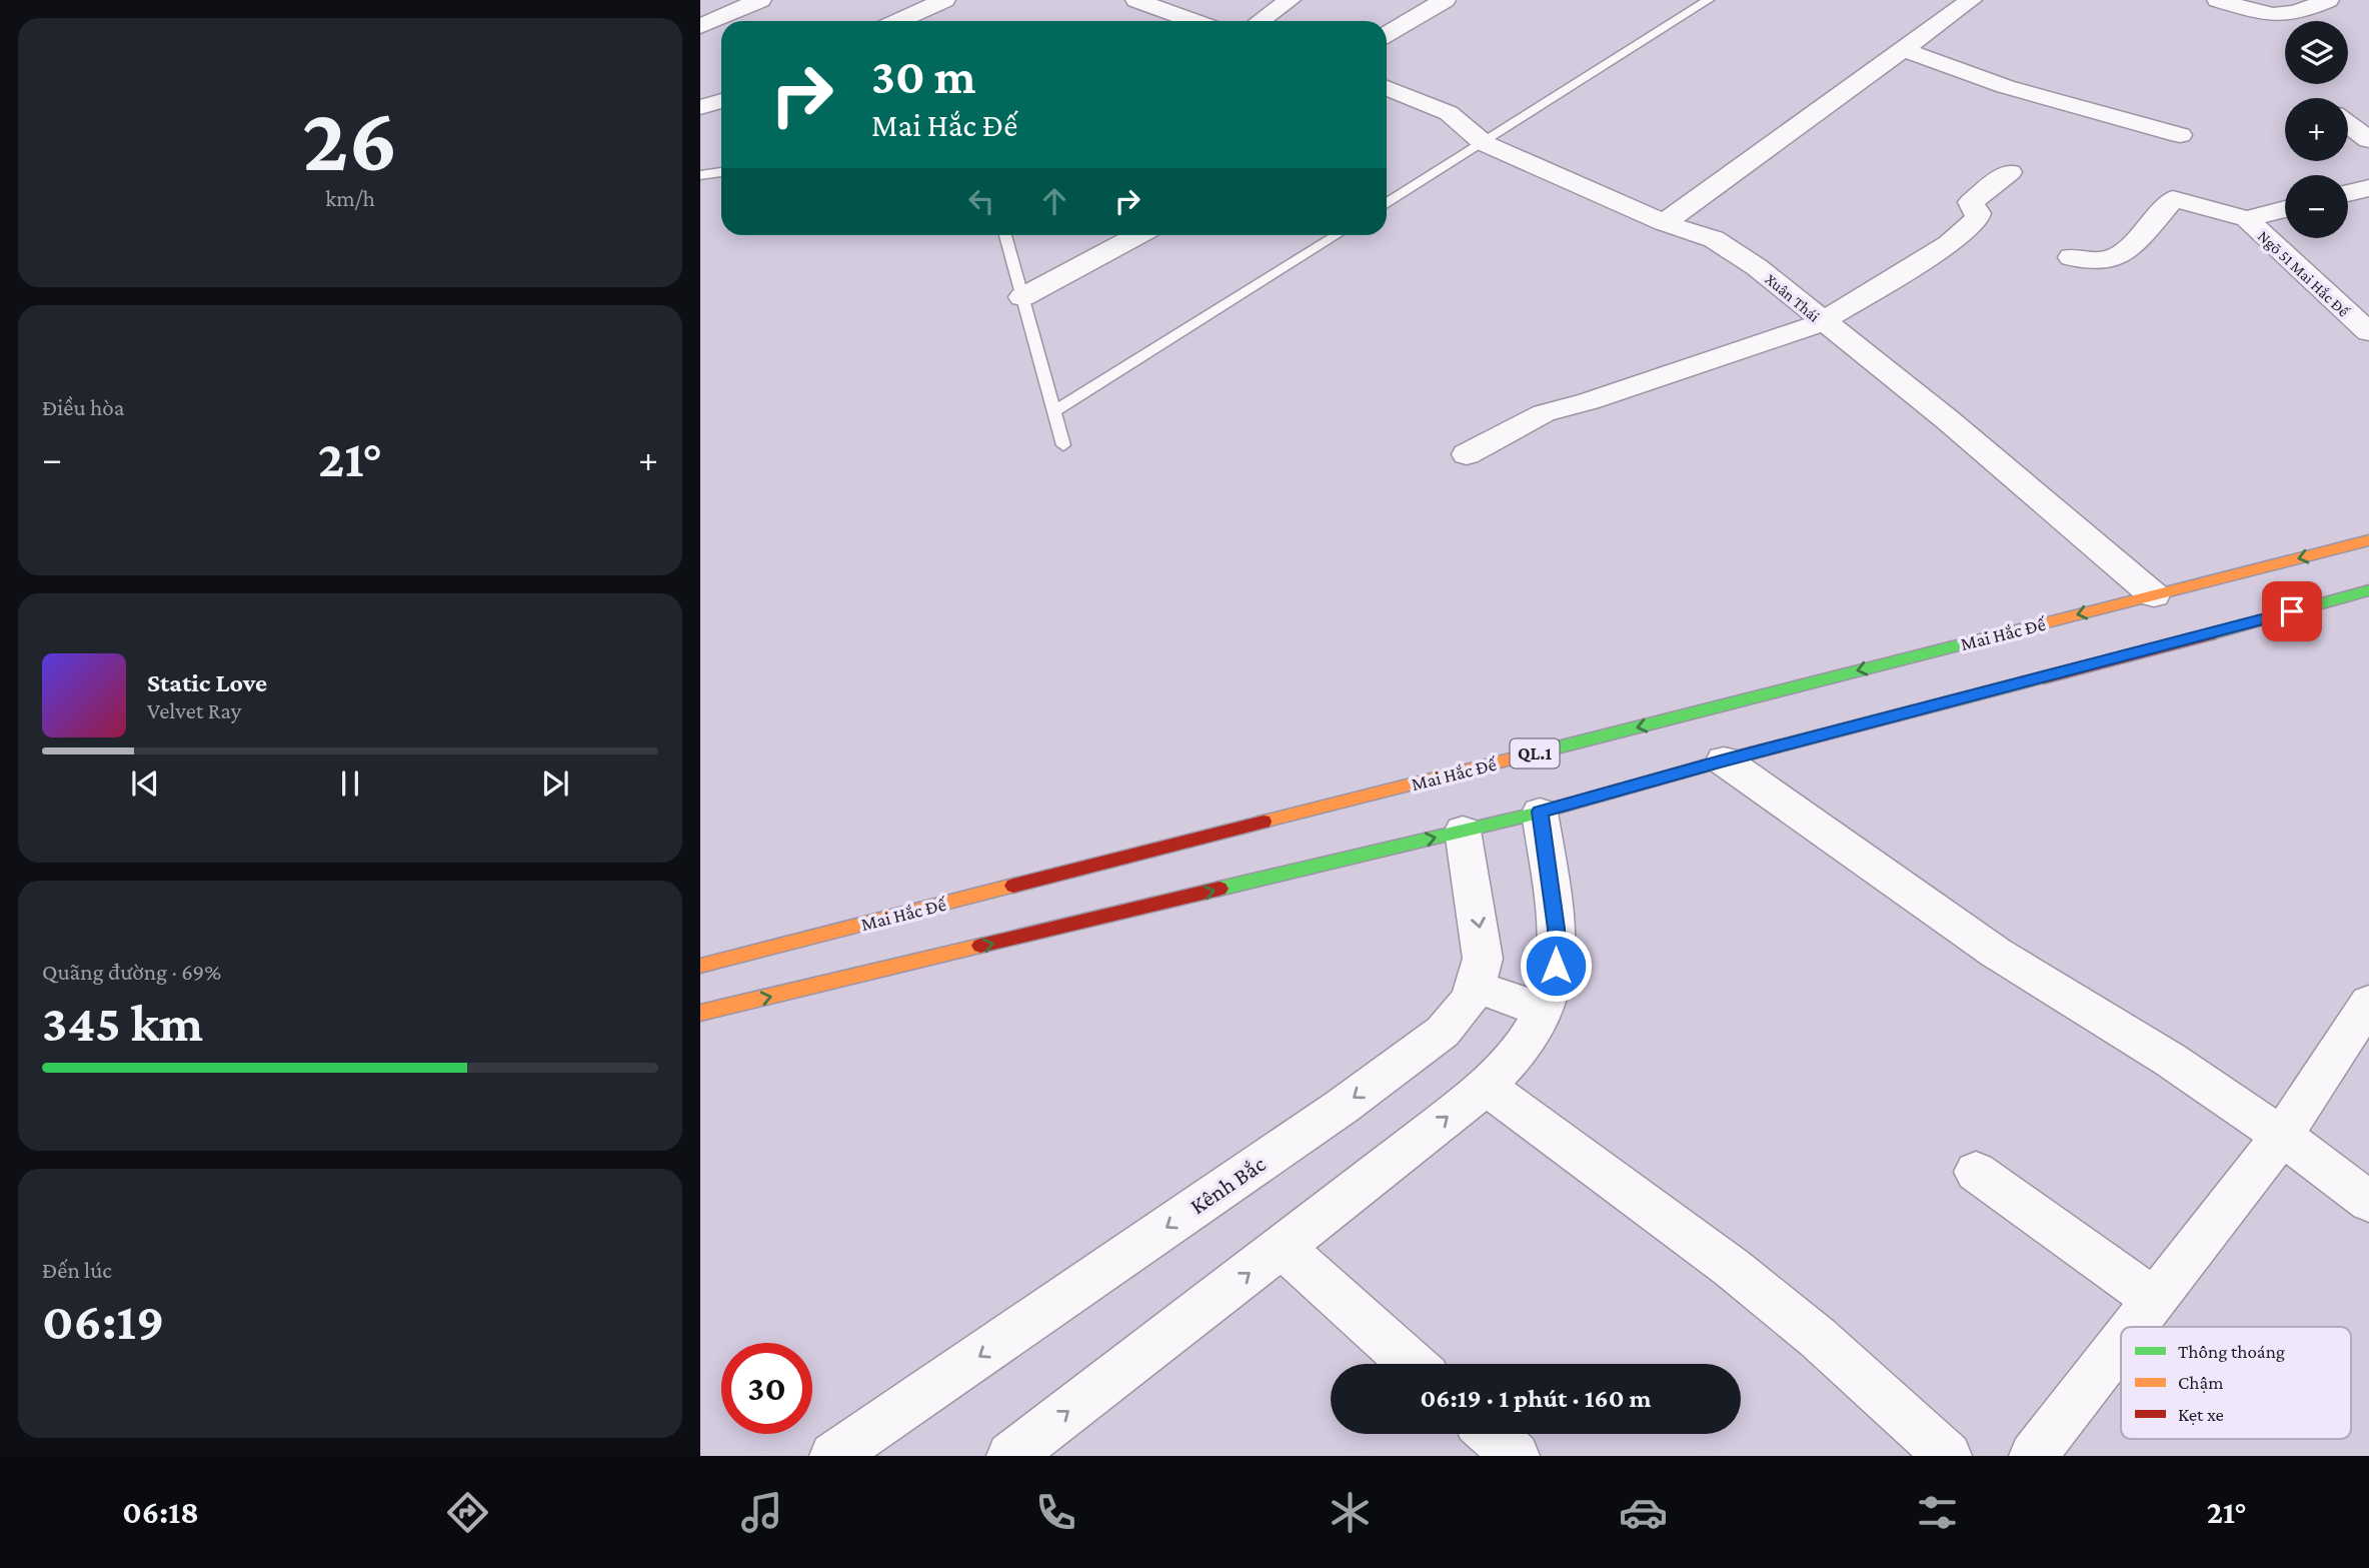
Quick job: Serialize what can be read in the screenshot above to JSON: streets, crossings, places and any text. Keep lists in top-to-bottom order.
{
  "streets": {
    "main road": ["Mai Hắc Đế", "QL.1"],
    "street": ["Ngõ 51 Mai Hắc Đế", "Xuân Thái", "Kênh Bắc"]
  },
  "crossings": [
    ["Xuân Thái", "Mai Hắc Đế"]
  ],
  "legend": ["Thông thoáng", "Chậm", "Kẹt xe"],
  "page": {
    "tile": [
      ["26", "km/h"],
      "Điều hòa",
      ["Quãng đường · 69%", "345 km"],
      ["Đến lúc", "06:19"]
    ],
    "map_buttons": ["+", "−"],
    "turn": ["30 m", "Mai Hắc Đế"],
    "heat": ["−", "21°", "+"],
    "song": ["Static Love", "Velvet Ray"],
    "limit": "30",
    "trip": "06:19 · 1 phút · 160 m",
    "tabs": ["06:18", "21°"]
  }
}
